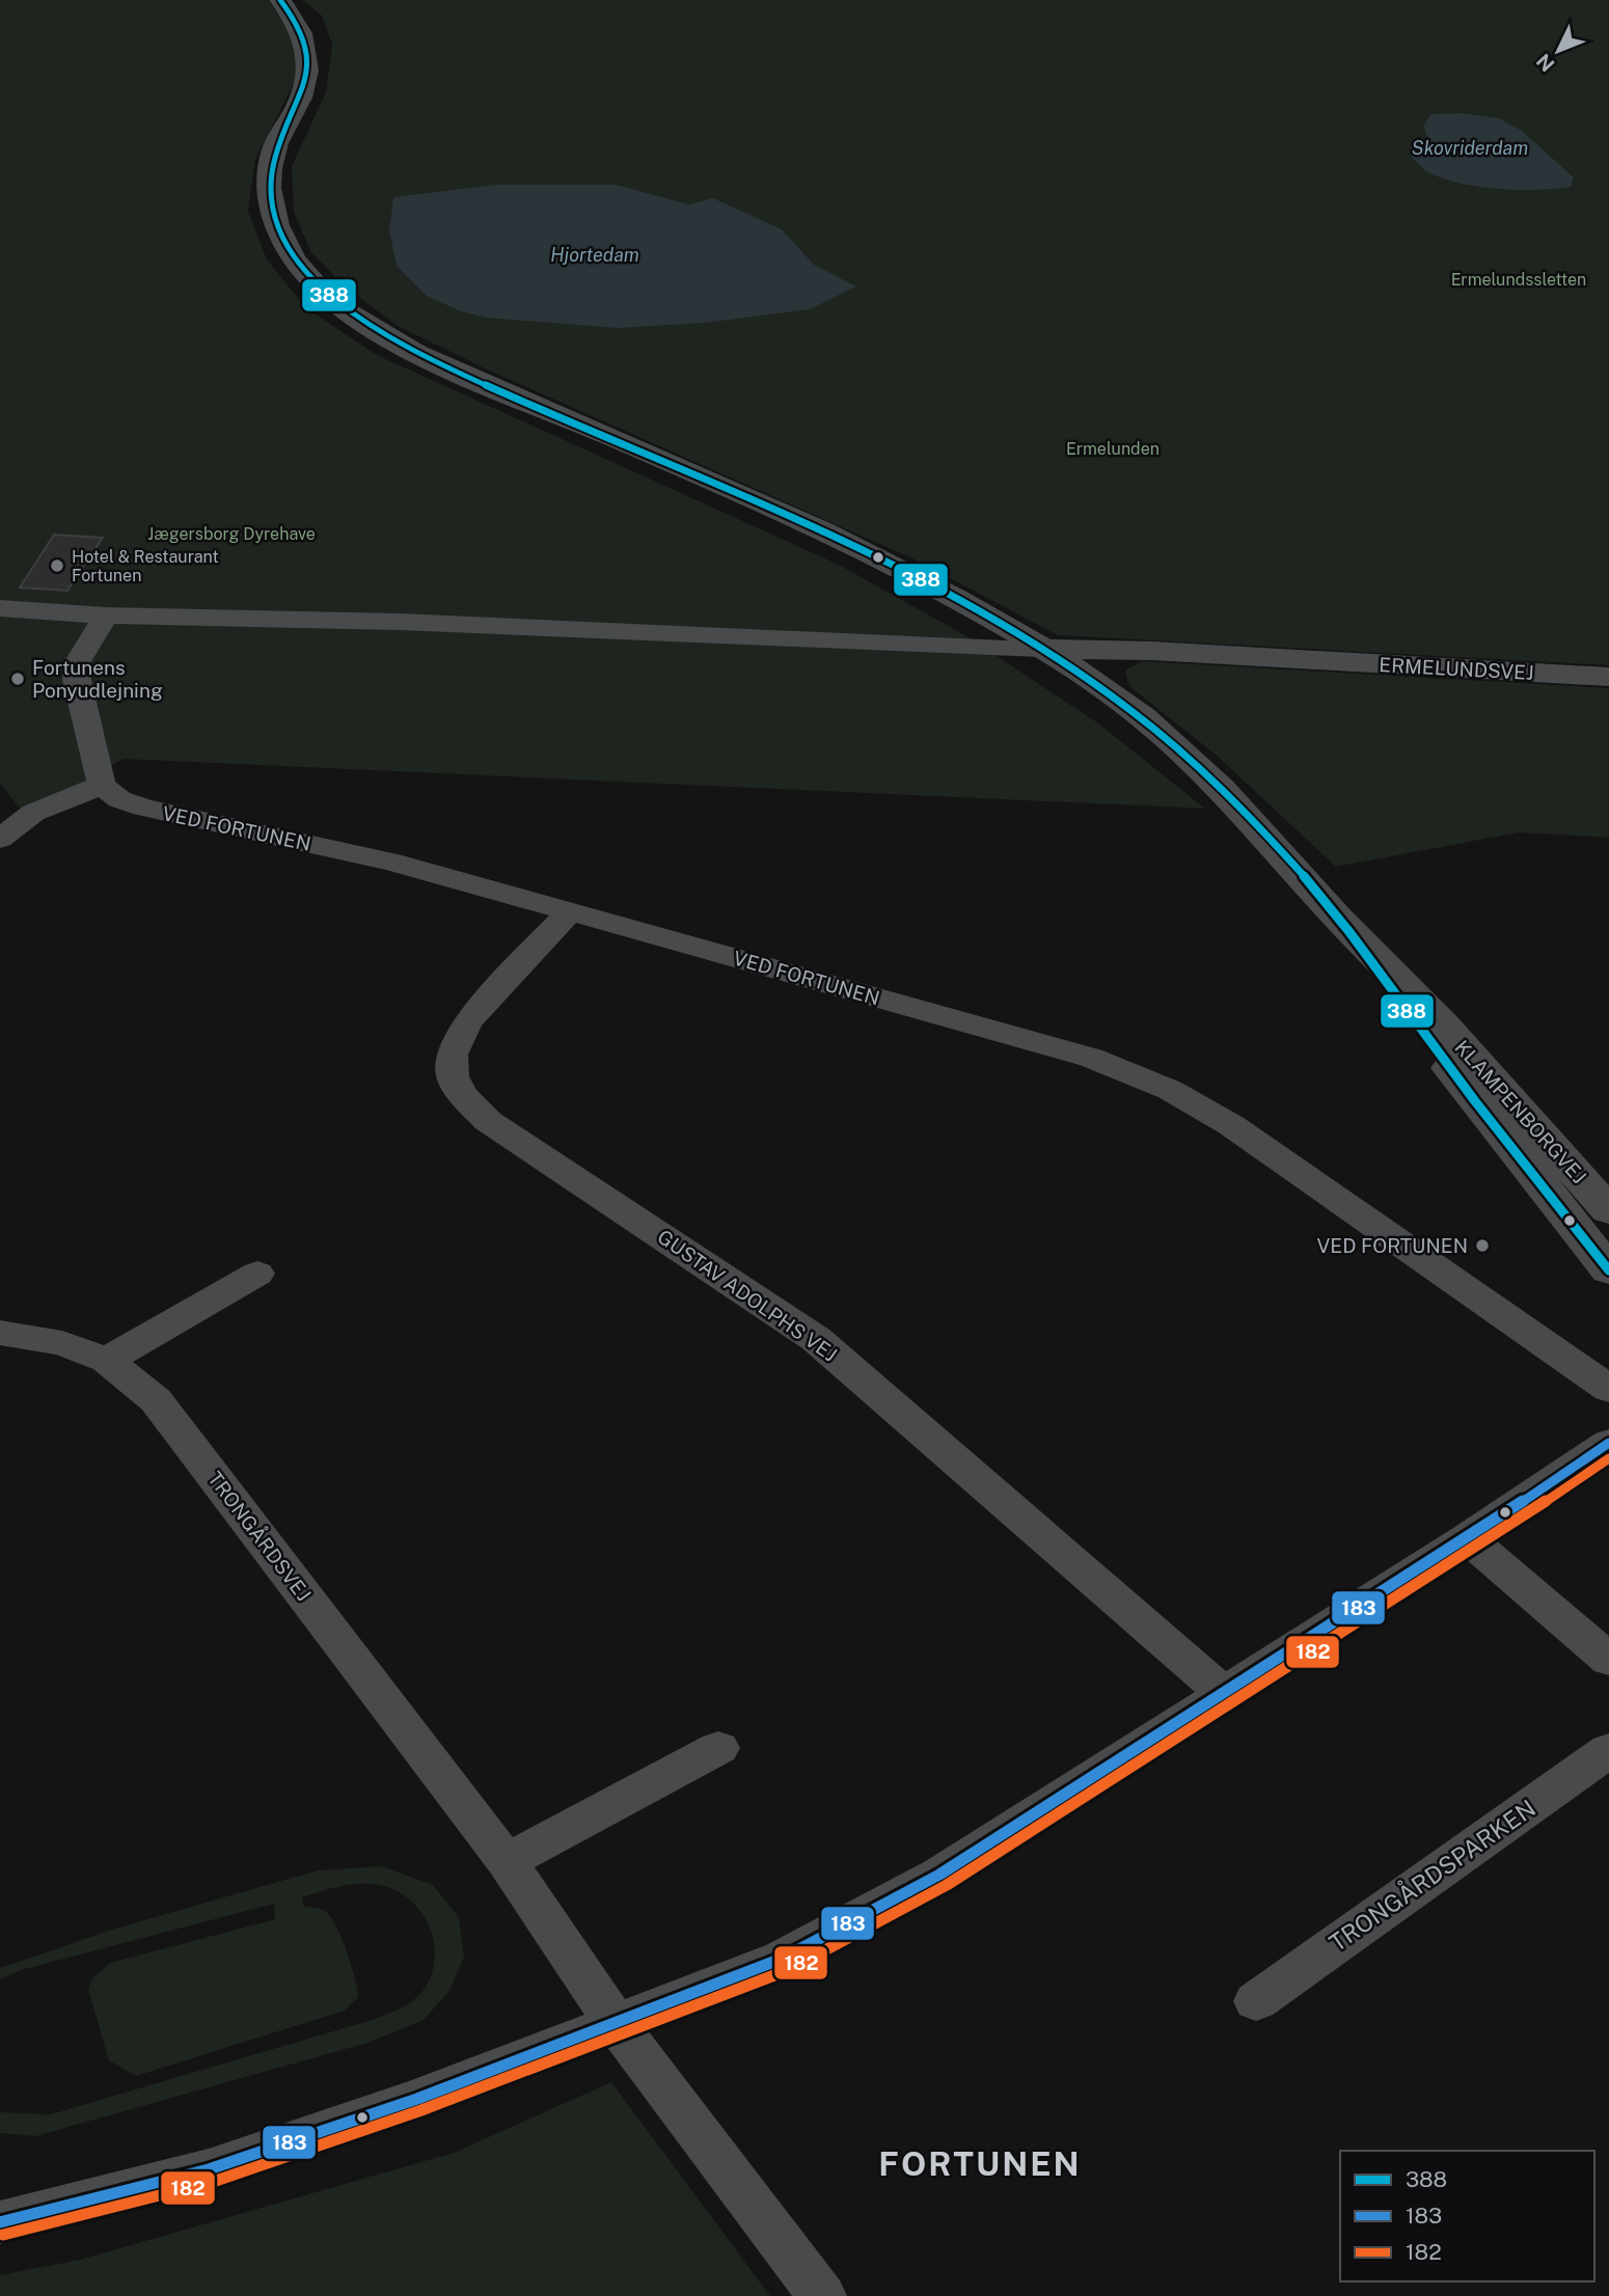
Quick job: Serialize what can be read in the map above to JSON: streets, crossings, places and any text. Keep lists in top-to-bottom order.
{
  "streets": {
    "street": [
      "ERMELUNDSVEJ",
      "VED FORTUNEN",
      "KLAMPENBORGVEJ",
      "GUSTAV ADOLPHS VEJ",
      "TRONGÅRDSVEJ",
      "TRONGÅRDSPARKEN"
    ]
  },
  "crossings": [
    ["ERMELUNDSVEJ", "KLAMPENBORGVEJ"],
    ["VED FORTUNEN", "GUSTAV ADOLPHS VEJ"]
  ],
  "districts": ["FORTUNEN"],
  "water": ["Skovriderdam", "Hjortedam"],
  "parks": ["Ermelundssletten", "Ermelunden", "Jægersborg Dyrehave"],
  "places": ["Hotel & Restaurant Fortunen", "Fortunens Ponyudlejning", "VED FORTUNEN"],
  "lines": ["transit line 388", "transit line 183", "transit line 182"],
  "legend": ["388", "183", "182"],
  "north": "bottom left"
}
